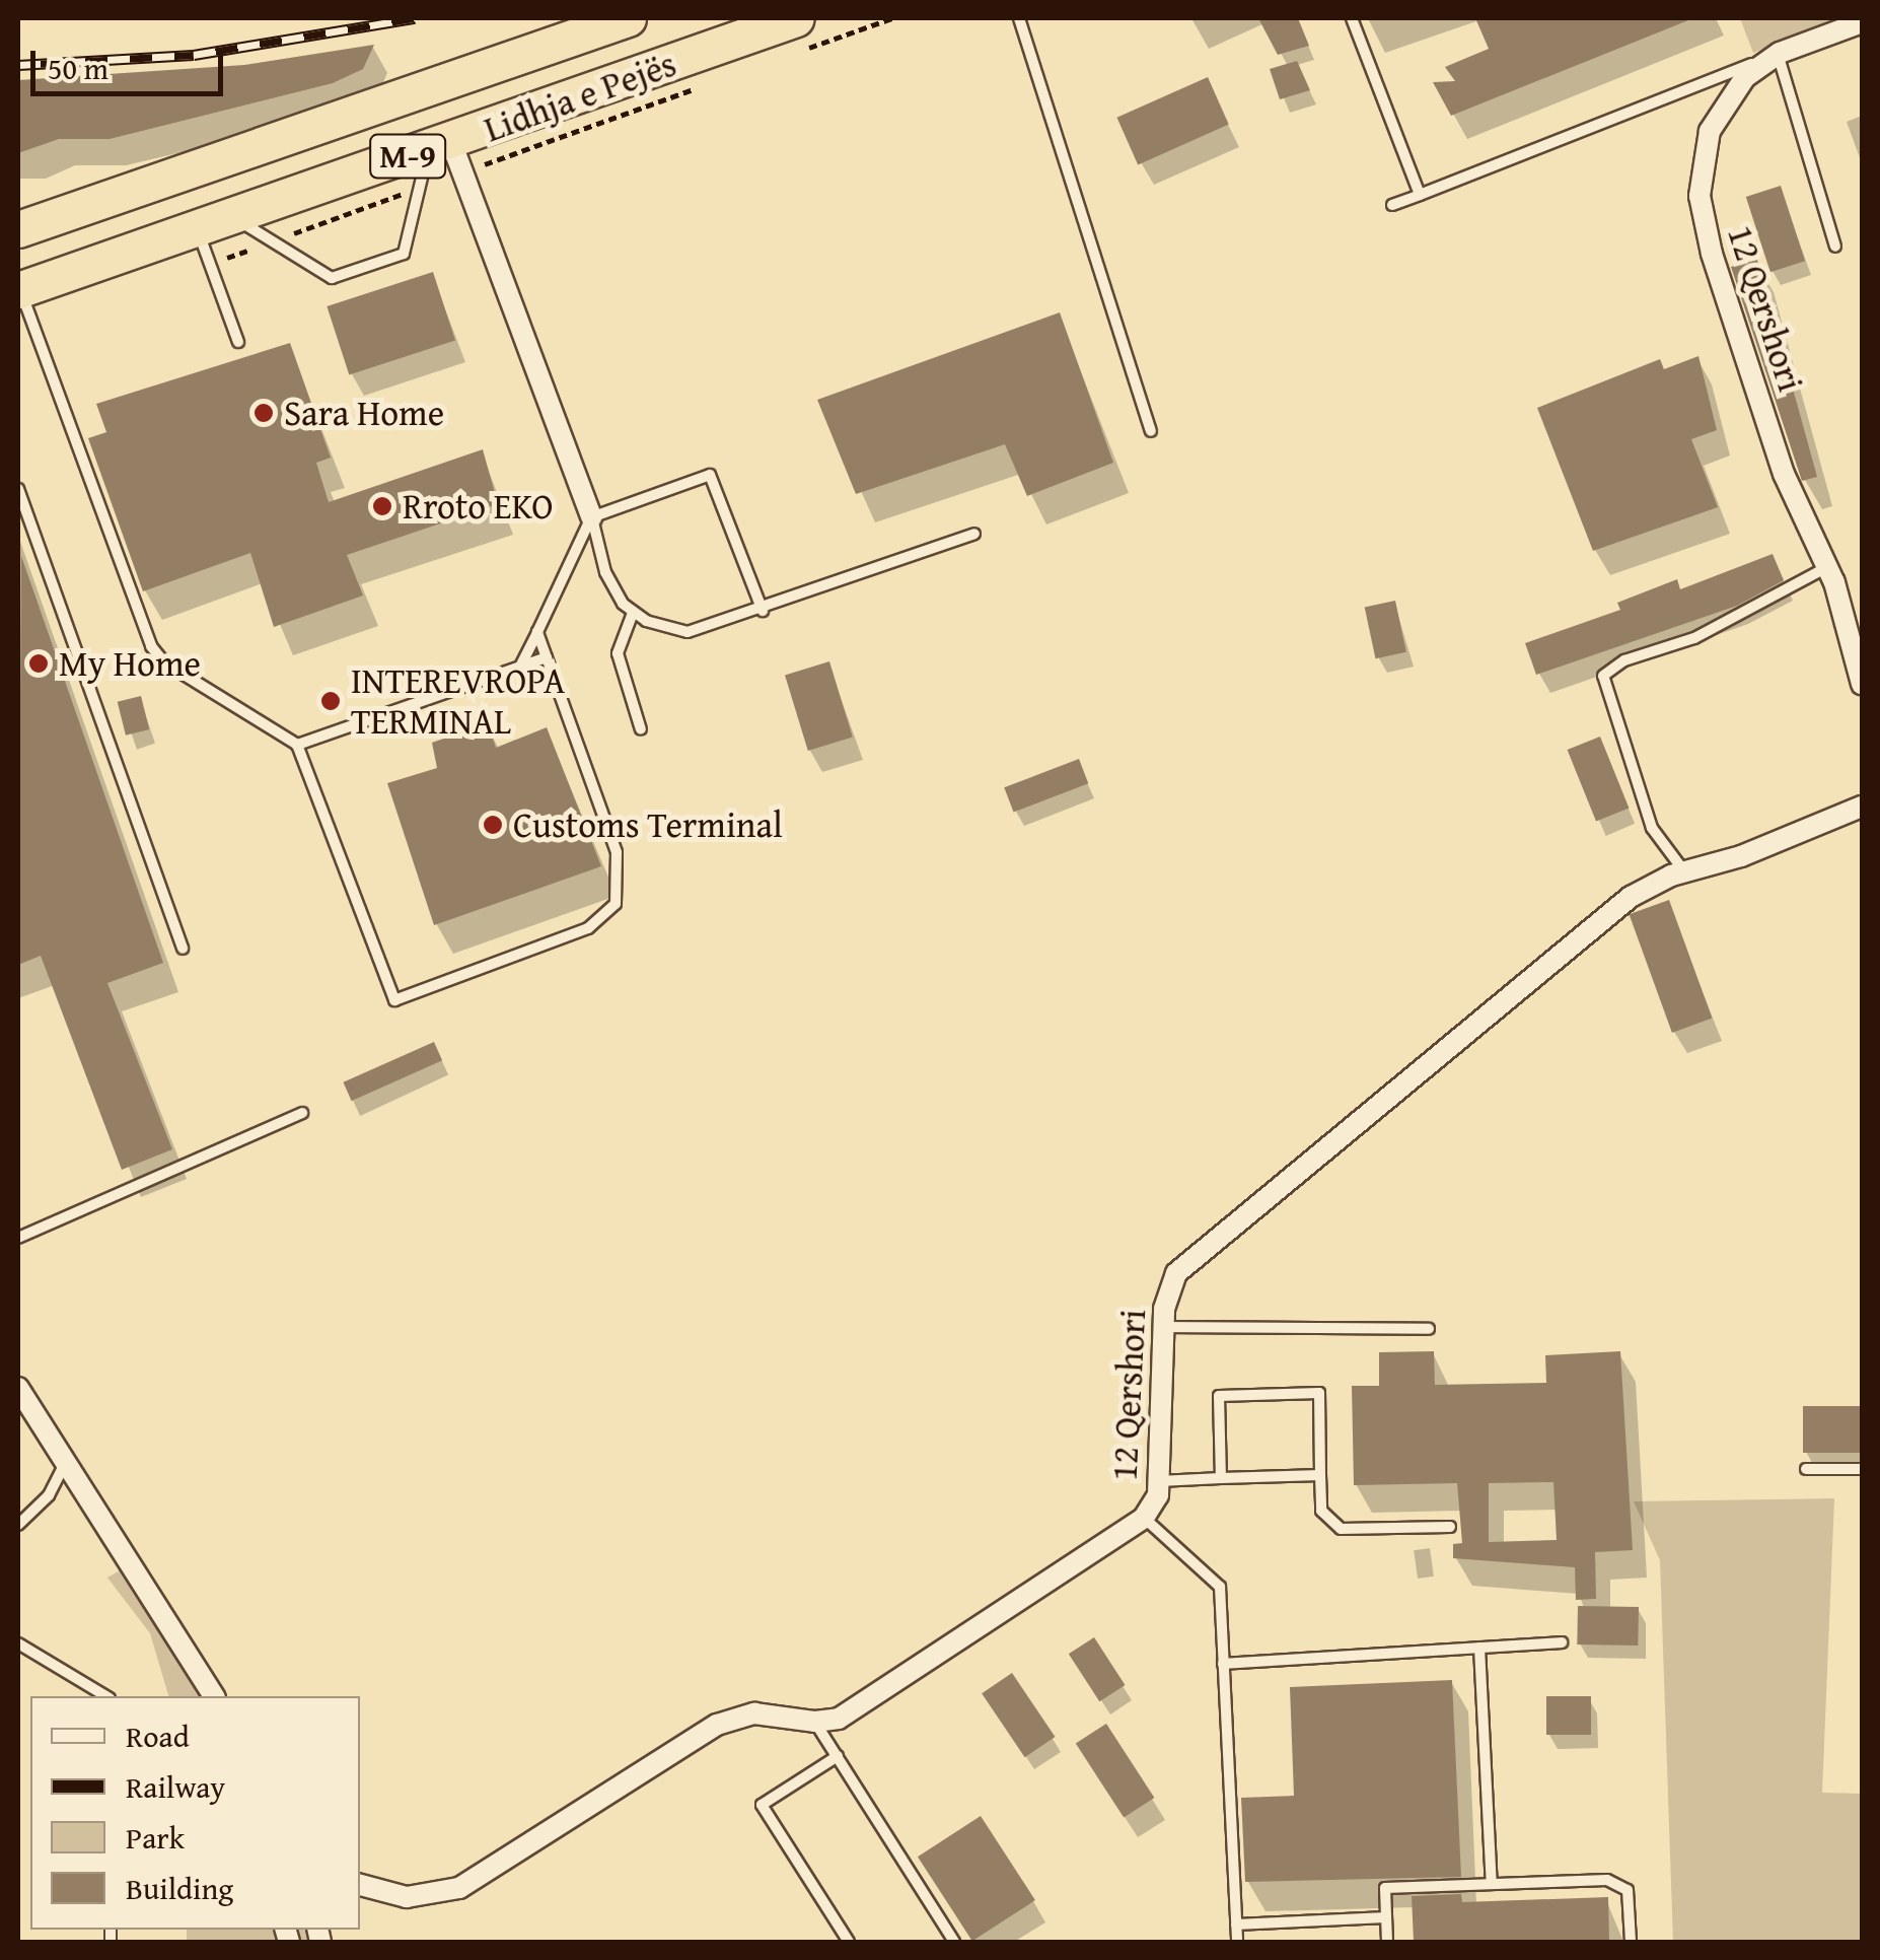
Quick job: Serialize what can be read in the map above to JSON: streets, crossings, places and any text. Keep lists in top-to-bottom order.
{
  "streets": {
    "highway": ["Lidhja e Pejës", "M-9"],
    "street": ["12 Qershori"]
  },
  "places": [
    "Sara Home",
    "Rroto EKO",
    "My Home",
    "INTEREVROPA TERMINAL",
    "Customs Terminal"
  ],
  "legend": [
    "Road",
    "Railway",
    "Park",
    "Building"
  ],
  "scale_bar": "50 m"
}
